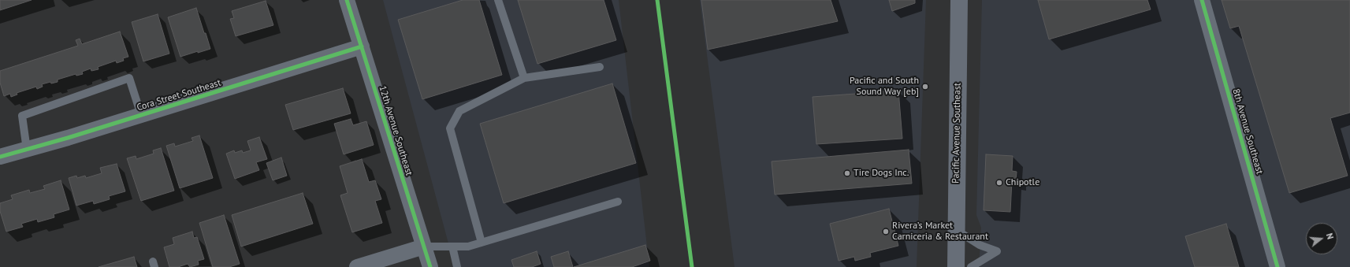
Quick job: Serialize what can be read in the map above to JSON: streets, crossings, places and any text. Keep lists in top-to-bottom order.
{
  "streets": {
    "main road": ["Pacific Avenue Southeast"],
    "street": ["Cora Street Southeast", "12th Avenue Southeast", "8th Avenue Southeast"]
  },
  "crossings": [
    ["Cora Street Southeast", "12th Avenue Southeast"]
  ],
  "places": [
    "Pacific and South Sound Way [eb]",
    "Tire Dogs Inc.",
    "Chipotle",
    "Rivera’s Market Carniceria & Restaurant"
  ],
  "north": "right"
}
